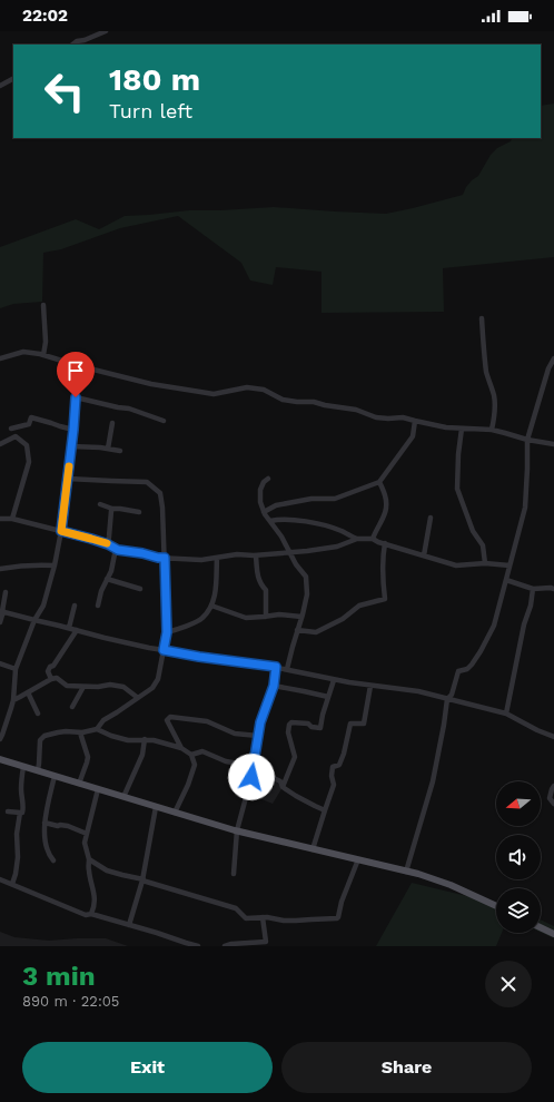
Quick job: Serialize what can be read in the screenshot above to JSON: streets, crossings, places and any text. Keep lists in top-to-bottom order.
{
  "north": "left",
  "page": {
    "status": "22:02",
    "turn": ["180 m", "Turn left"],
    "heading": ["3 min", "890 m · 22:05"],
    "buttons": ["Exit", "Share"]
  }
}
